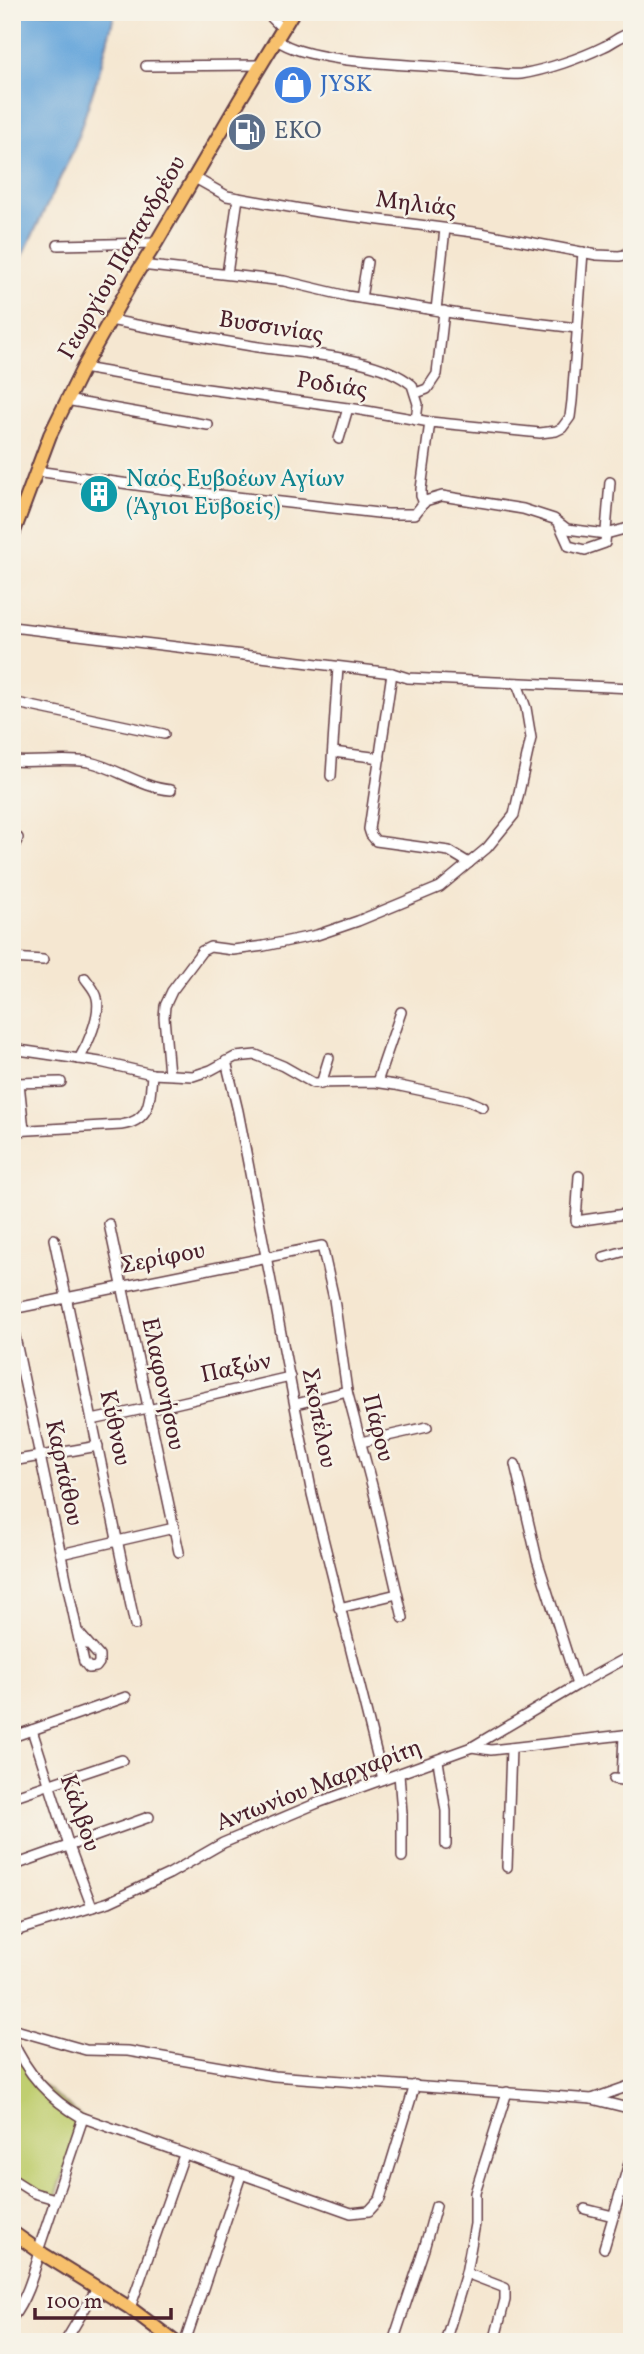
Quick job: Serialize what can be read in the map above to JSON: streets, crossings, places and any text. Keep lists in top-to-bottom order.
{
  "streets": {
    "main road": ["Γεωργίου Παπανδρέου"],
    "street": [
      "Μηλιάς",
      "Βυσσινίας",
      "Ροδιάς",
      "Σερίφου",
      "Παξών",
      "Ελαφονήσου",
      "Σκοπέλου",
      "Κύθνου",
      "Πάρου",
      "Καρπάθου",
      "Αντωνίου Μαργαρίτη",
      "Κάλβου"
    ]
  },
  "crossings": [
    ["Μηλιάς", "Γεωργίου Παπανδρέου"],
    ["Γεωργίου Παπανδρέου", "Βυσσινίας"],
    ["Γεωργίου Παπανδρέου", "Ροδιάς"],
    ["Σερίφου", "Ελαφονήσου"],
    ["Σερίφου", "Σκοπέλου"],
    ["Σερίφου", "Κύθνου"],
    ["Σερίφου", "Πάρου"],
    ["Παξών", "Ελαφονήσου"],
    ["Παξών", "Σκοπέλου"],
    ["Παξών", "Κύθνου"],
    ["Σκοπέλου", "Αντωνίου Μαργαρίτη"],
    ["Αντωνίου Μαργαρίτη", "Κάλβου"]
  ],
  "places": {
    "shop": ["JYSK"],
    "fuel station": ["ΕΚΟ"],
    "building": ["Ναός Ευβοέων Αγίων (Άγιοι Ευβοείς)"]
  },
  "scale_bar": "100 m"
}
